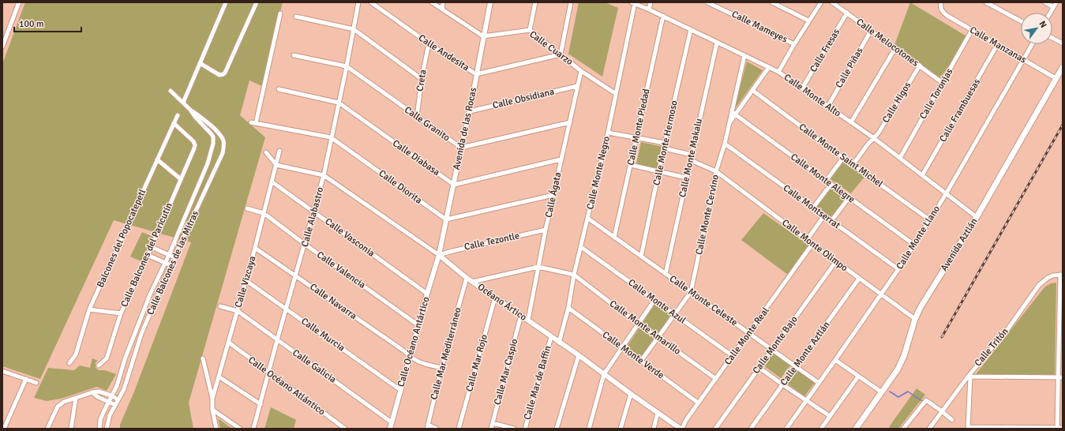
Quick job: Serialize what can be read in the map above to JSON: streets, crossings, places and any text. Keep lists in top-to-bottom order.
{
  "streets": {
    "main road": ["Avenida Aztlán"],
    "street": [
      "Calle Mameyes",
      "Calle Melocotones",
      "Calle Manzanas",
      "Calle Cuarzo",
      "Calle Fresas",
      "Calle Andesita",
      "Calle Piñas",
      "Creta",
      "Calle Toronjas",
      "Calle Monte Alto",
      "Calle Obsidiana",
      "Calle Higos",
      "Calle Frambuesas",
      "Calle Granito",
      "Calle Monte Piedad",
      "Avenida de las Rocas",
      "Calle Monte Hermoso",
      "Calle Monte Saint Michel",
      "Calle Diabasa",
      "Calle Monte Makalu",
      "Calle Monte Negro",
      "Calle Monte Alegre",
      "Calle Diorita",
      "Calle Ágata",
      "Calle Montserrat",
      "Calle Monte Cervino",
      "Calle Alabastro",
      "Calle Vasconia",
      "Calle Monte Llano",
      "Balcones del Popocatepetl",
      "Calle Tezontle",
      "Calle Monte Olimpo",
      "Calle Balcones del Paricutín",
      "Calle Balcones de las Mitras",
      "Calle Valencia",
      "Calle Vizcaya",
      "Calle Monte Celeste",
      "Calle Navarra",
      "Calle Monte Azul",
      "Océano Ártico",
      "Calle Monte Amarillo",
      "Calle Murcia",
      "Calle Monte Real",
      "Calle Océano Antártico",
      "Calle Monte Bajo",
      "Calle Tritón",
      "Calle Mar Mediterráneo",
      "Calle Monte Aztlán",
      "Calle Monte Verde",
      "Calle Mar Rojo",
      "Calle Galicia",
      "Calle Mar Caspio",
      "Calle Mar de Baffin",
      "Calle Océano Atlántico"
    ]
  },
  "crossings": [
    ["Calle Melocotones", "Calle Fresas"],
    ["Calle Melocotones", "Calle Piñas"],
    ["Calle Melocotones", "Calle Toronjas"],
    ["Calle Melocotones", "Calle Higos"],
    ["Calle Manzanas", "Calle Toronjas"],
    ["Calle Manzanas", "Calle Frambuesas"],
    ["Calle Manzanas", "Calle Monte Llano"],
    ["Calle Manzanas", "Avenida Aztlán"],
    ["Calle Cuarzo", "Calle Andesita"],
    ["Calle Cuarzo", "Avenida de las Rocas"],
    ["Calle Cuarzo", "Calle Monte Negro"],
    ["Calle Cuarzo", "Calle Ágata"],
    ["Calle Fresas", "Calle Monte Alto"],
    ["Calle Andesita", "Creta"],
    ["Calle Andesita", "Avenida de las Rocas"],
    ["Calle Piñas", "Calle Monte Alto"],
    ["Creta", "Calle Granito"],
    ["Calle Toronjas", "Calle Monte Alto"],
    ["Calle Monte Alto", "Calle Higos"],
    ["Calle Monte Alto", "Calle Frambuesas"],
    ["Calle Monte Alto", "Calle Monte Piedad"],
    ["Calle Monte Alto", "Calle Monte Hermoso"],
    ["Calle Monte Alto", "Calle Monte Makalu"],
    ["Calle Monte Alto", "Calle Monte Negro"],
    ["Calle Monte Alto", "Calle Monte Cervino"],
    ["Calle Monte Alto", "Calle Monte Llano"],
    ["Calle Monte Alto", "Avenida Aztlán"],
    ["Calle Obsidiana", "Avenida de las Rocas"],
    ["Calle Obsidiana", "Calle Ágata"],
    ["Calle Granito", "Avenida de las Rocas"],
    ["Calle Granito", "Calle Alabastro"],
    ["Calle Monte Piedad", "Calle Monte Celeste"],
    ["Avenida de las Rocas", "Calle Diabasa"],
    ["Avenida de las Rocas", "Calle Diorita"],
    ["Avenida de las Rocas", "Calle Tezontle"],
    ["Avenida de las Rocas", "Océano Ártico"],
    ["Avenida de las Rocas", "Calle Océano Antártico"],
    ["Calle Monte Hermoso", "Calle Monte Celeste"],
    ["Calle Monte Saint Michel", "Calle Monte Llano"],
    ["Calle Diabasa", "Calle Alabastro"],
    ["Calle Monte Makalu", "Calle Monte Olimpo"],
    ["Calle Monte Makalu", "Calle Monte Celeste"],
    ["Calle Monte Negro", "Calle Monte Celeste"],
    ["Calle Monte Negro", "Calle Monte Azul"],
    ["Calle Monte Negro", "Océano Ártico"],
    ["Calle Monte Negro", "Calle Monte Amarillo"],
    ["Calle Monte Negro", "Calle Monte Verde"],
    ["Calle Monte Alegre", "Calle Monte Cervino"],
    ["Calle Monte Alegre", "Calle Monte Llano"],
    ["Calle Diorita", "Calle Alabastro"],
    ["Calle Ágata", "Calle Tezontle"],
    ["Calle Ágata", "Océano Ártico"],
    ["Calle Montserrat", "Calle Monte Cervino"],
    ["Calle Montserrat", "Calle Monte Llano"],
    ["Calle Monte Cervino", "Calle Monte Olimpo"],
    ["Calle Monte Cervino", "Calle Monte Celeste"],
    ["Calle Monte Cervino", "Calle Monte Azul"],
    ["Calle Monte Cervino", "Calle Monte Amarillo"],
    ["Calle Monte Cervino", "Calle Monte Verde"],
    ["Calle Alabastro", "Calle Vasconia"],
    ["Calle Alabastro", "Calle Valencia"],
    ["Calle Alabastro", "Calle Navarra"],
    ["Calle Alabastro", "Océano Ártico"],
    ["Calle Alabastro", "Calle Murcia"],
    ["Calle Alabastro", "Calle Galicia"],
    ["Calle Alabastro", "Calle Océano Atlántico"],
    ["Calle Vasconia", "Calle Vizcaya"],
    ["Calle Vasconia", "Calle Océano Antártico"],
    ["Calle Monte Llano", "Calle Monte Olimpo"],
    ["Calle Monte Llano", "Calle Monte Celeste"],
    ["Balcones del Popocatepetl", "Calle Balcones del Paricutín"],
    ["Calle Tezontle", "Océano Ártico"],
    ["Calle Tezontle", "Calle Océano Antártico"],
    ["Avenida Aztlán", "Calle Monte Olimpo"],
    ["Calle Monte Olimpo", "Calle Monte Real"],
    ["Calle Monte Olimpo", "Calle Monte Bajo"],
    ["Calle Monte Olimpo", "Calle Monte Aztlán"],
    ["Calle Valencia", "Calle Vizcaya"],
    ["Calle Valencia", "Calle Océano Antártico"],
    ["Calle Vizcaya", "Calle Navarra"],
    ["Calle Vizcaya", "Calle Murcia"],
    ["Calle Vizcaya", "Calle Galicia"],
    ["Calle Vizcaya", "Calle Océano Atlántico"],
    ["Calle Monte Celeste", "Calle Monte Real"],
    ["Calle Monte Celeste", "Calle Monte Bajo"],
    ["Calle Monte Celeste", "Calle Monte Aztlán"],
    ["Calle Navarra", "Calle Océano Antártico"],
    ["Calle Navarra", "Calle Mar Mediterráneo"],
    ["Calle Monte Azul", "Calle Monte Real"],
    ["Océano Ártico", "Calle Monte Real"],
    ["Océano Ártico", "Calle Océano Antártico"],
    ["Océano Ártico", "Calle Mar Mediterráneo"],
    ["Océano Ártico", "Calle Mar Rojo"],
    ["Océano Ártico", "Calle Mar Caspio"],
    ["Océano Ártico", "Calle Mar de Baffin"],
    ["Calle Monte Amarillo", "Calle Monte Real"],
    ["Calle Murcia", "Calle Océano Antártico"],
    ["Calle Monte Real", "Calle Monte Verde"],
    ["Calle Océano Antártico", "Calle Galicia"]
  ],
  "scale_bar": "100 m",
  "north": "top right"
}
